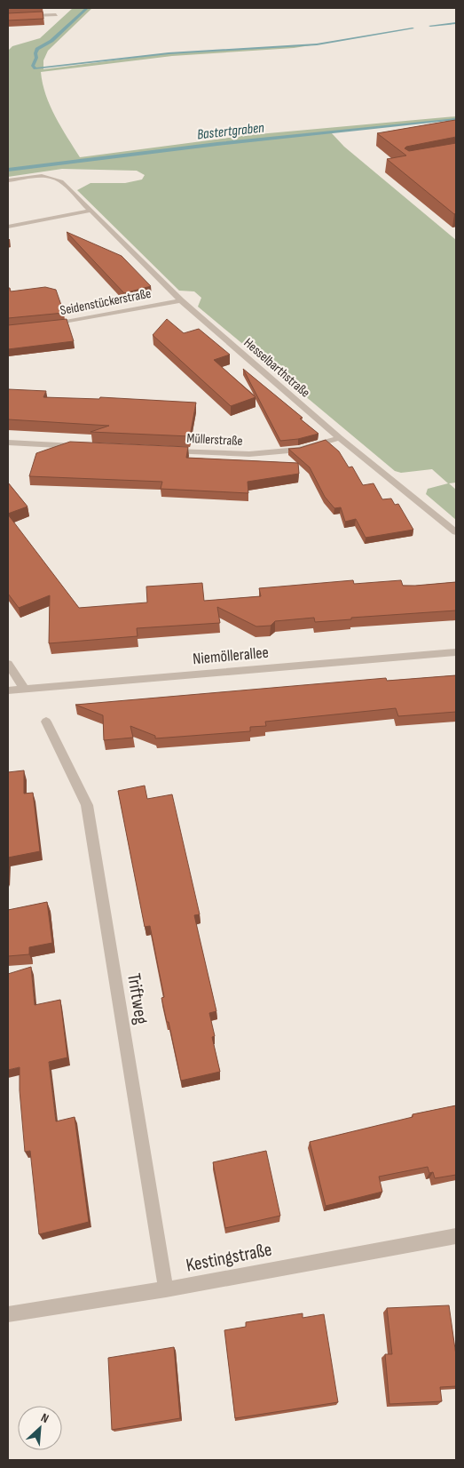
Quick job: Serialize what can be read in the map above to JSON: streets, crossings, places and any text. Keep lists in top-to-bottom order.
{
  "streets": {
    "street": [
      "Seidenstückerstraße",
      "Hesselbarthstraße",
      "Müllerstraße",
      "Niemöllerallee",
      "Triftweg",
      "Kestingstraße"
    ]
  },
  "crossings": [
    ["Seidenstückerstraße", "Hesselbarthstraße"],
    ["Hesselbarthstraße", "Müllerstraße"],
    ["Triftweg", "Kestingstraße"]
  ],
  "water": ["Bastertgraben"],
  "north": "top right"
}
